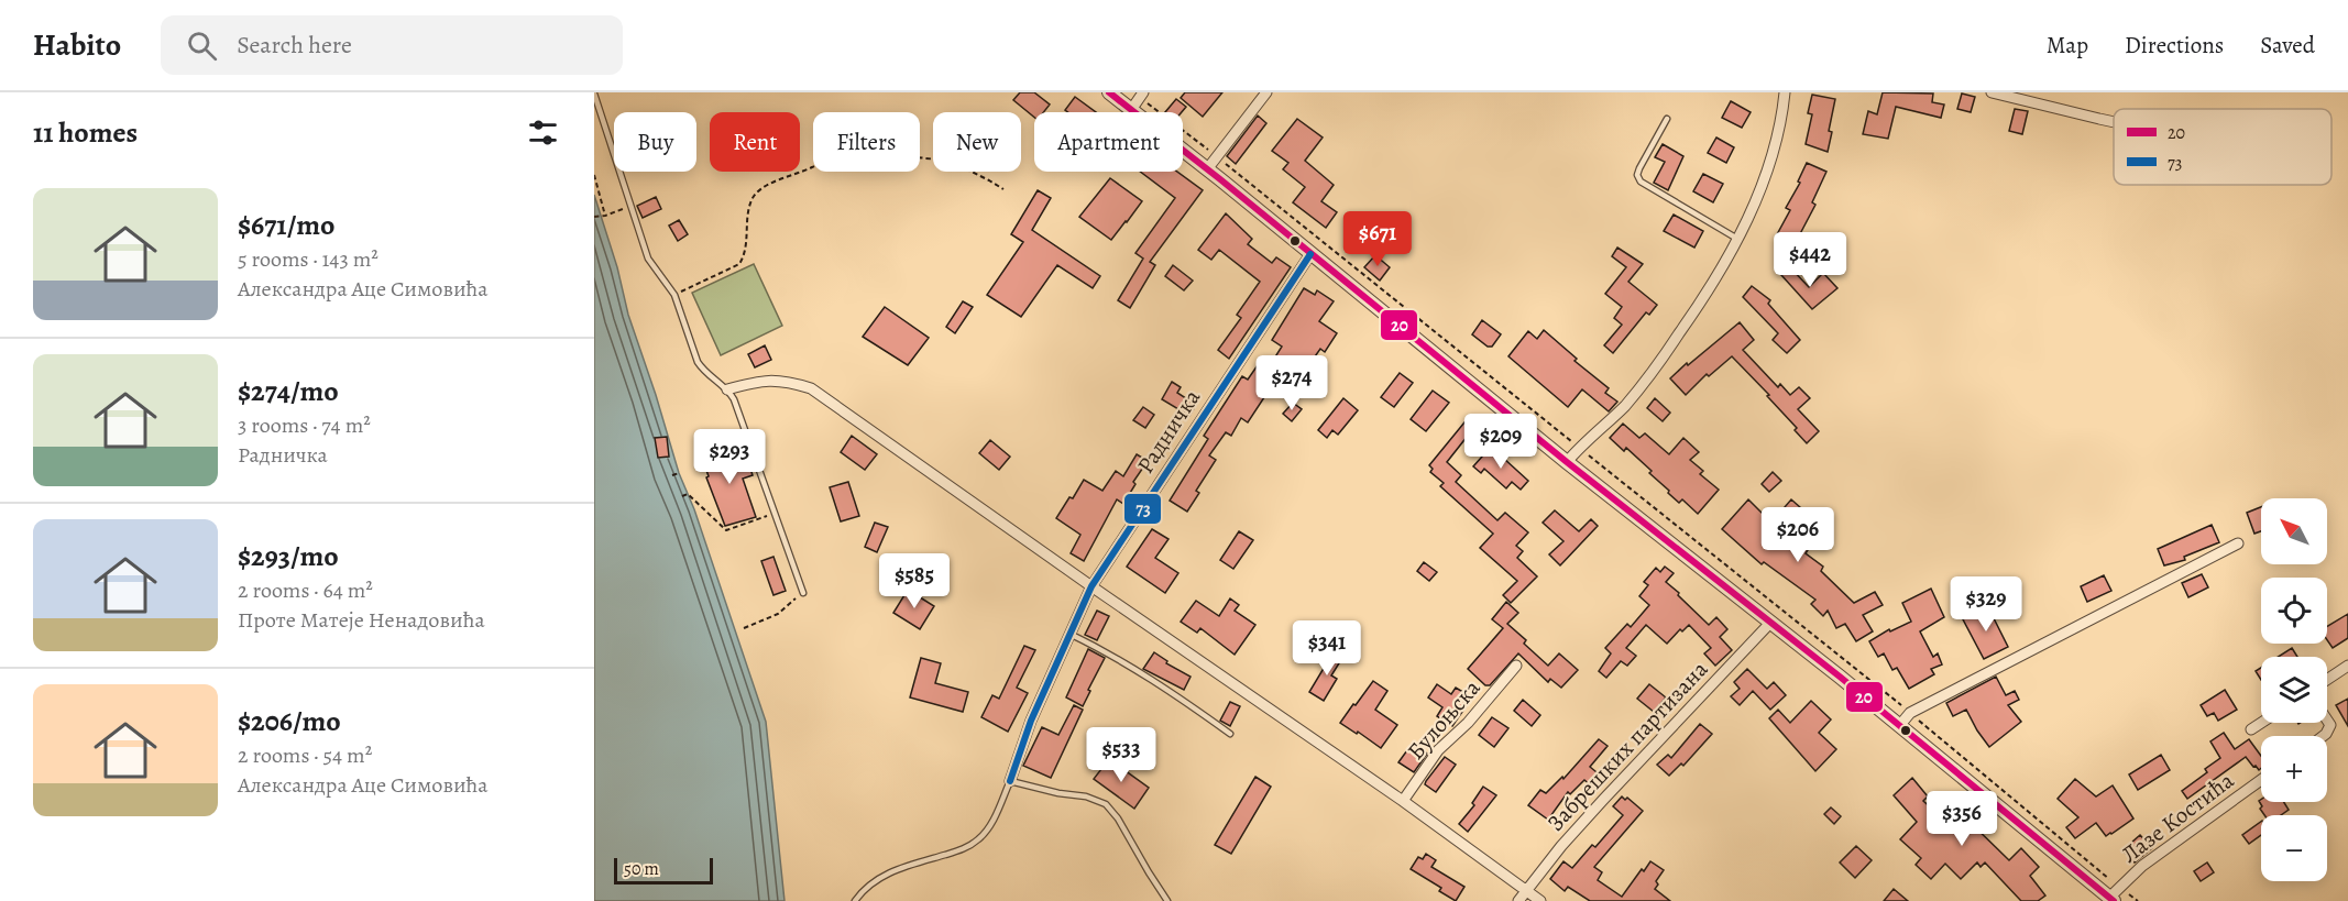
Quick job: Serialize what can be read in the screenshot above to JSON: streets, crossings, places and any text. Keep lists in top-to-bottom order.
{
  "streets": {
    "street": [
      "Радничка",
      "Булоњска",
      "Забрешких партизана",
      "Лазе Костића"
    ]
  },
  "lines": ["transit line 20", "transit line 73"],
  "legend": ["20", "73"],
  "scale_bar": "50 m",
  "north": "top left",
  "page": {
    "header": "Habito",
    "search": "Search here",
    "nav": ["Map", "Directions", "Saved"],
    "heading": "11 homes",
    "chip": [
      "Buy",
      "Rent",
      "Filters",
      "New",
      "Apartment"
    ],
    "list": [
      {
        "name": "$671/mo",
        "note": "5 rooms · 143 m² · Александра Аце Симовића"
      },
      {
        "name": "$274/mo",
        "note": "3 rooms · 74 m² · Радничка"
      },
      {
        "name": "$293/mo",
        "note": "2 rooms · 64 m² · Проте Матеје Ненадовића"
      },
      {
        "name": "$206/mo",
        "note": "2 rooms · 54 m² · Александра Аце Симовића"
      }
    ],
    "price": [
      "$671",
      "$442",
      "$274",
      "$209",
      "$293",
      "$206",
      "$585",
      "$329",
      "$341",
      "$533",
      "$356"
    ],
    "map_buttons": ["+", "−"],
    "scale": "50 m"
  }
}
